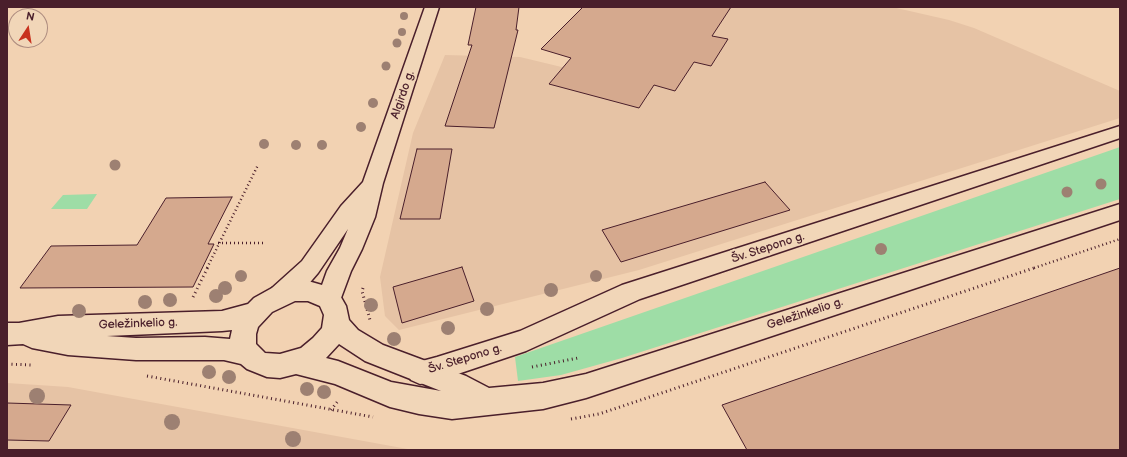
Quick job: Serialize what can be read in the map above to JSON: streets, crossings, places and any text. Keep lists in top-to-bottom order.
{
  "streets": {
    "main road": ["Algirdo g.", "Šv. Stepono g.", "Geležinkelio g."]
  },
  "crossings": [
    ["Algirdo g.", "Geležinkelio g."],
    ["Šv. Stepono g.", "Geležinkelio g."]
  ],
  "north": "top"
}
